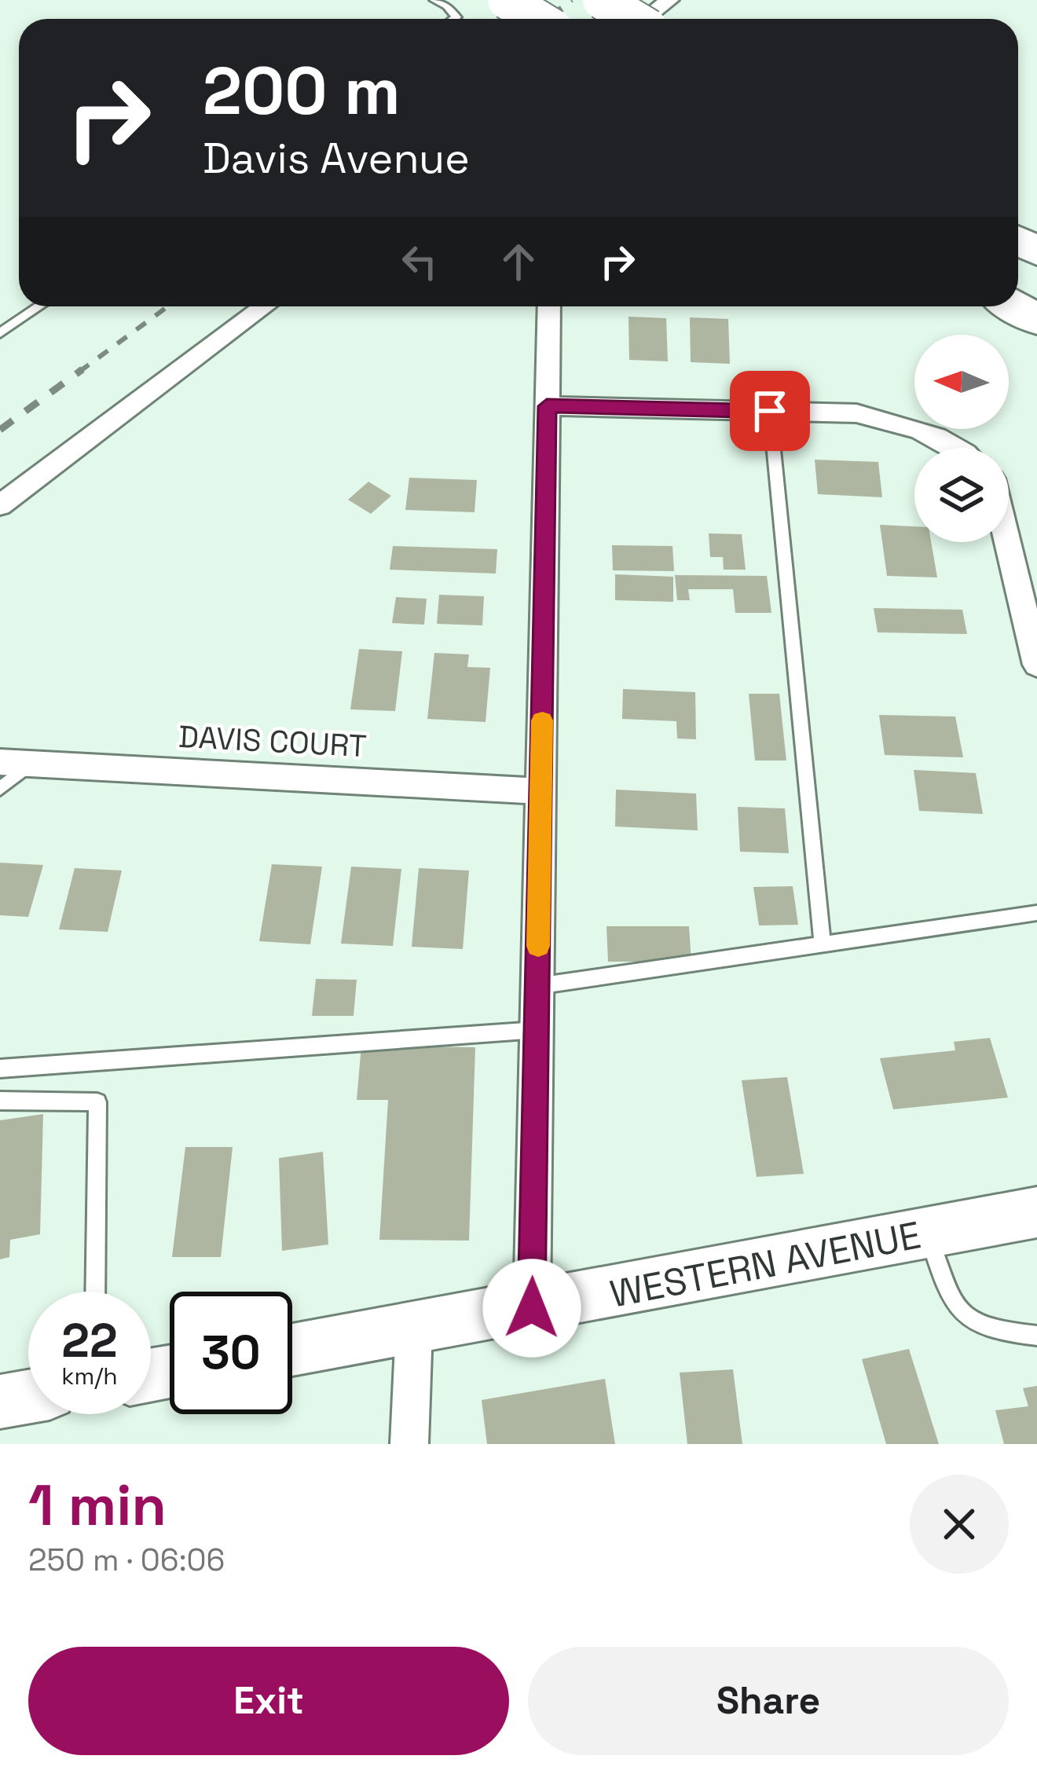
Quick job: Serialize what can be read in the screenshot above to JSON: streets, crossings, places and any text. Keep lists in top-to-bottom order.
{
  "streets": {
    "main road": ["WESTERN AVENUE"],
    "street": ["DAVIS COURT"]
  },
  "north": "left",
  "page": {
    "turn": ["200 m", "Davis Avenue"],
    "speed": "22 km/h",
    "limit": "30",
    "heading": ["1 min", "250 m · 06:06"],
    "buttons": ["Exit", "Share"]
  }
}
